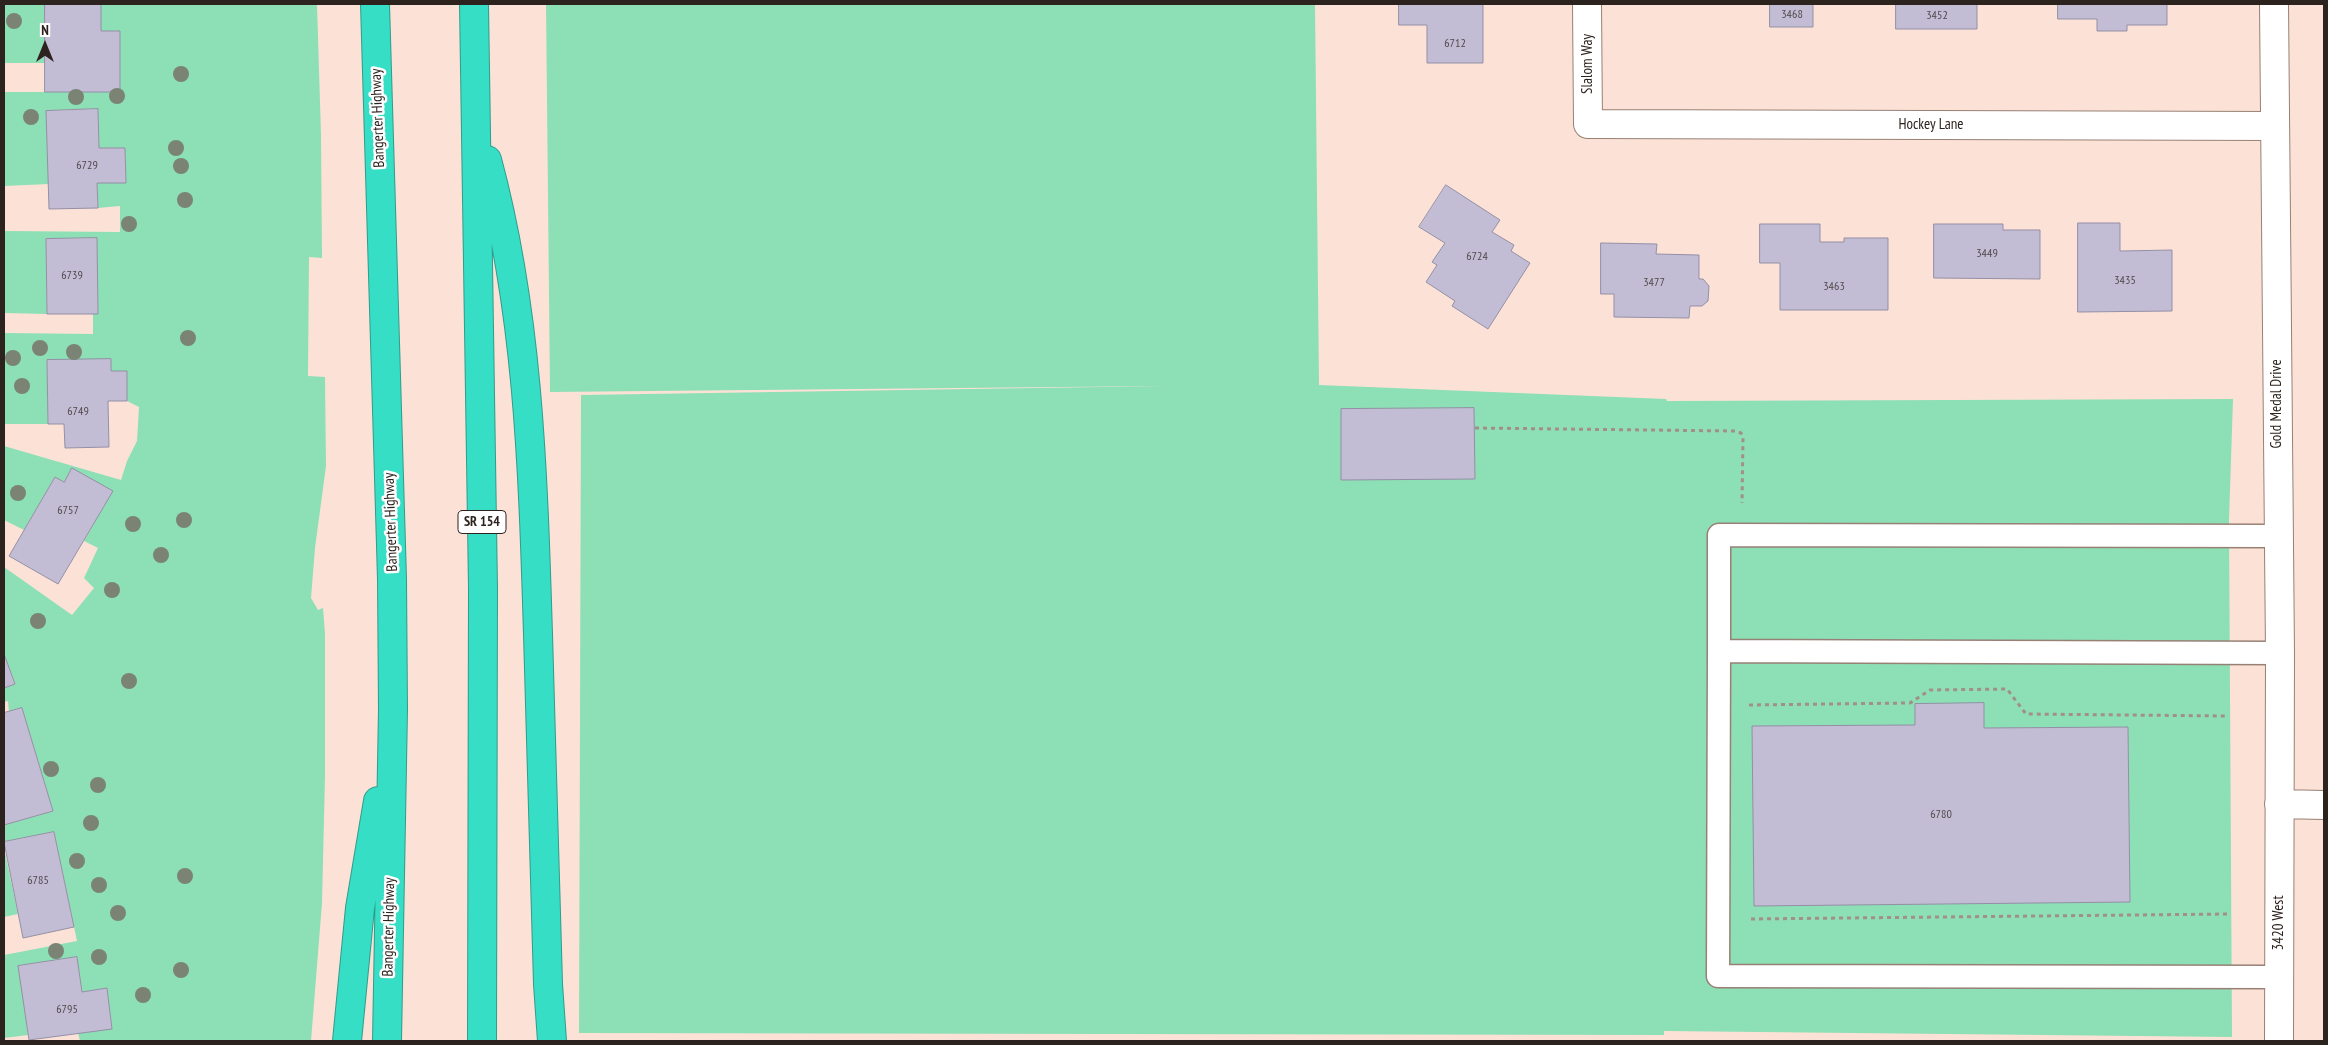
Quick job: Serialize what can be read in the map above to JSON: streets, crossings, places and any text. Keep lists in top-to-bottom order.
{
  "streets": {
    "highway": ["Bangerter Highway", "SR 154"],
    "street": [
      "Slalom Way",
      "Hockey Lane",
      "Gold Medal Drive",
      "3420 West"
    ]
  },
  "crossings": [
    ["Slalom Way", "Hockey Lane"],
    ["Hockey Lane", "Gold Medal Drive"],
    ["Gold Medal Drive", "3420 West"]
  ],
  "house_numbers": [
    "3468",
    "3452",
    "6712",
    "6729",
    "3449",
    "6724",
    "6739",
    "3435",
    "3477",
    "3463",
    "6749",
    "6757",
    "6780",
    "6785",
    "6795"
  ],
  "north": "top"
}
